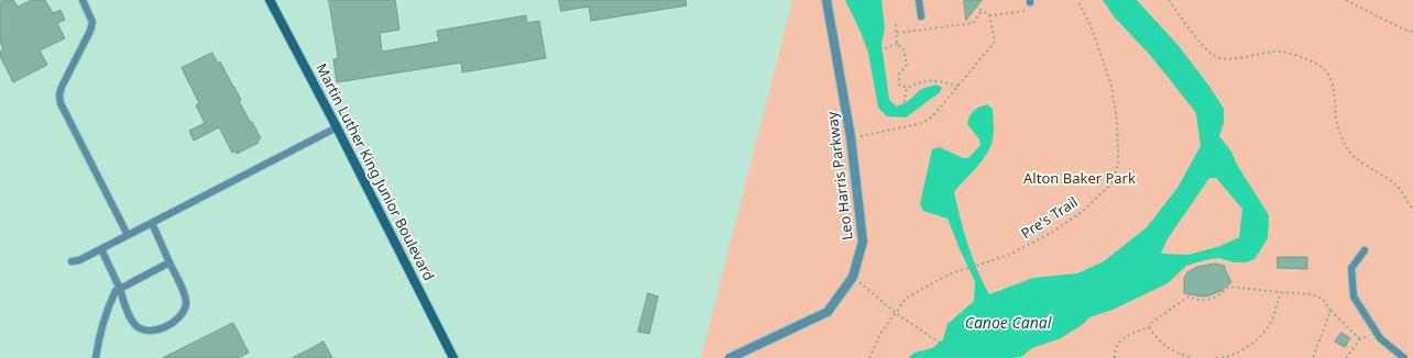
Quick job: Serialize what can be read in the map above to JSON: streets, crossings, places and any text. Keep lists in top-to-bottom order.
{
  "streets": {
    "main road": ["Martin Luther King Junior Boulevard"],
    "street": ["Leo Harris Parkway"],
    "path": ["Pre's Trail"]
  },
  "water": ["Canoe Canal"],
  "parks": ["Alton Baker Park"]
}
